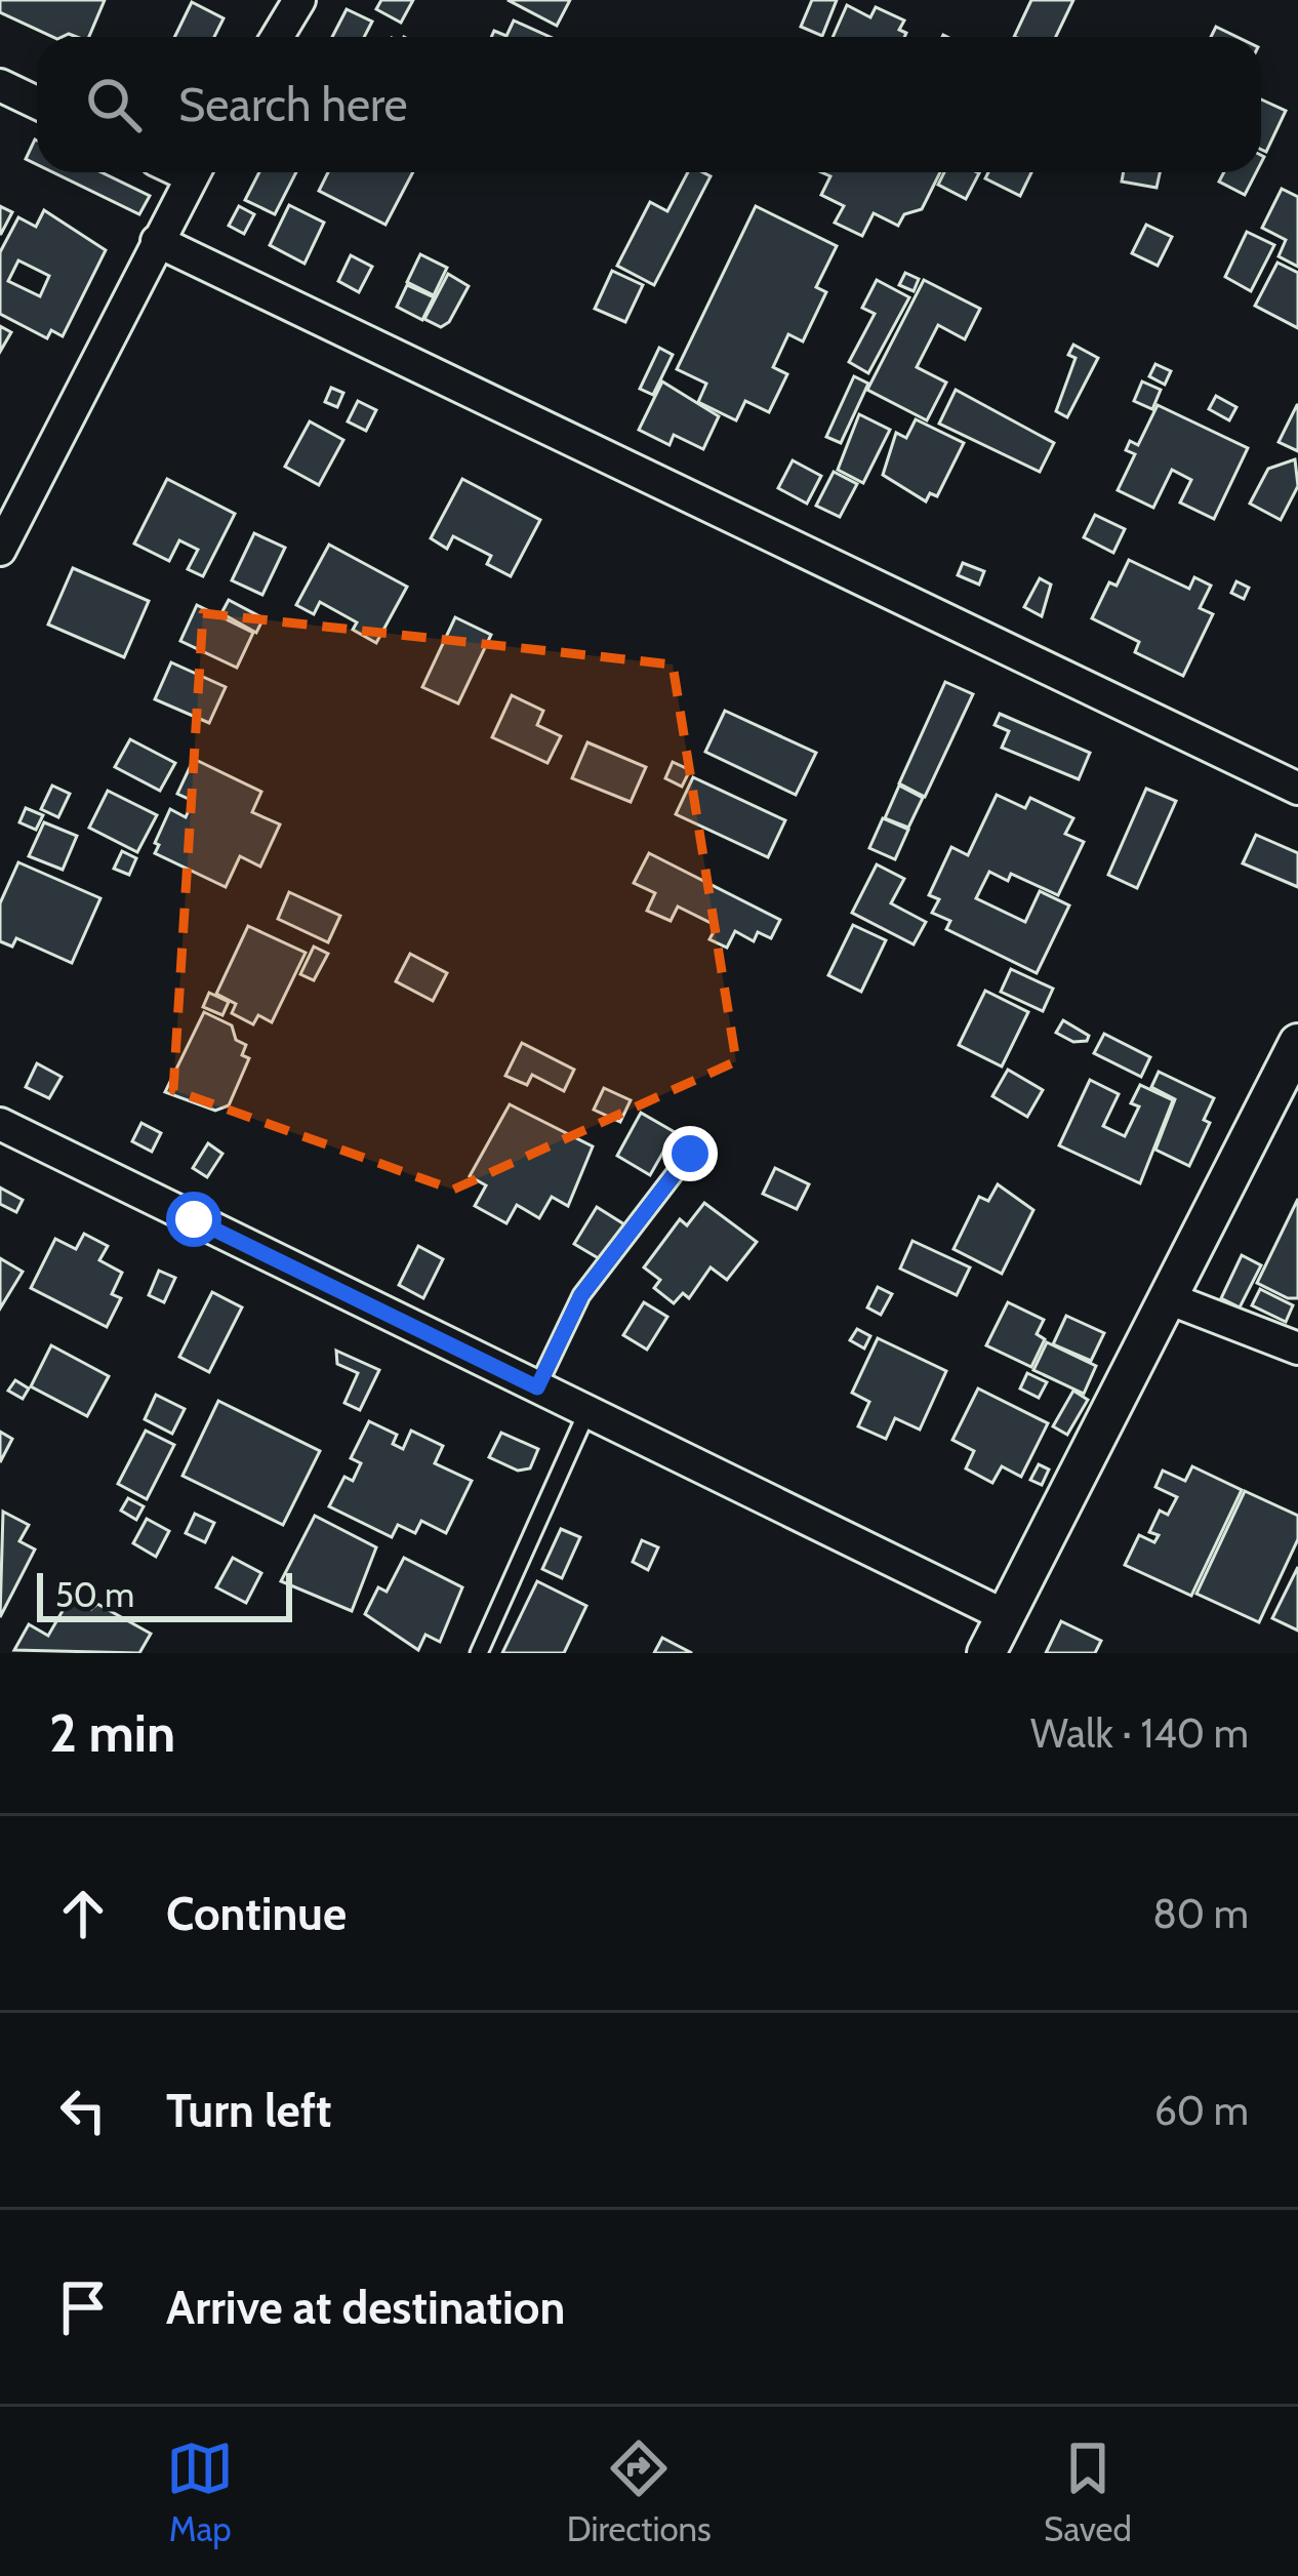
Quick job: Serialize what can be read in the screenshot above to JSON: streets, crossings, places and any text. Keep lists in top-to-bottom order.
{
  "scale_bar": "50 m",
  "page": {
    "search": "Search here",
    "scale": "50 m",
    "heading": ["2 min", "Walk · 140 m"],
    "list": [
      ["Continue", "80 m"],
      ["Turn left", "60 m"],
      "Arrive at destination"
    ],
    "nav": ["Map", "Directions", "Saved"]
  }
}
